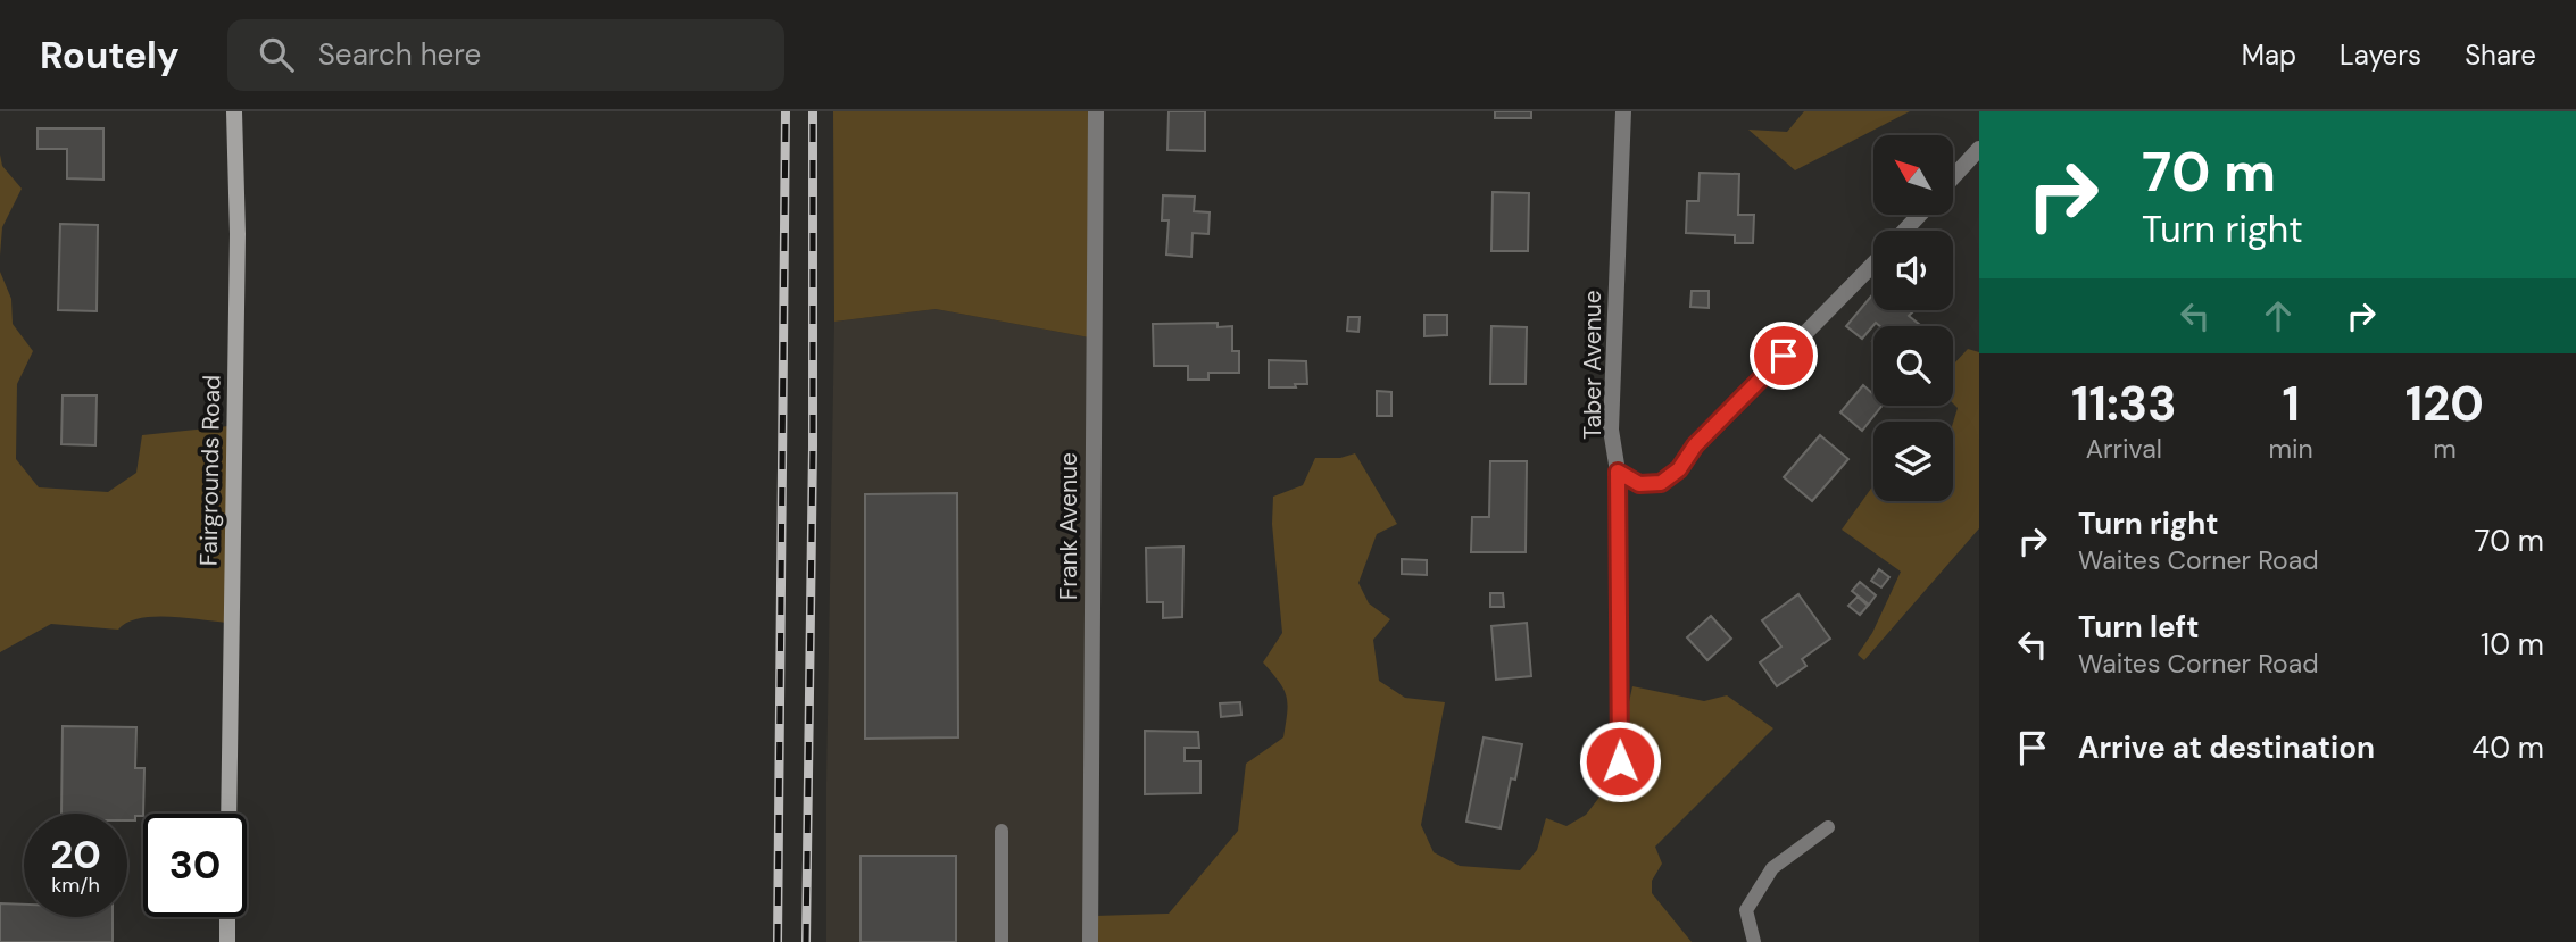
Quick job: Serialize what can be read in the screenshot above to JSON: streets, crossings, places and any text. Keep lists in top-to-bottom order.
{
  "streets": {
    "street": ["Taber Avenue", "Fairgrounds Road", "Frank Avenue"]
  },
  "north": "top left",
  "page": {
    "header": "Routely",
    "search": "Search here",
    "nav": ["Map", "Layers", "Share"],
    "turn": ["70 m", "Turn right"],
    "eta": [
      "11:33",
      "Arrival",
      "1",
      "min",
      "120",
      "m"
    ],
    "list": [
      {
        "name": "Turn right",
        "note": "Waites Corner Road",
        "value": "70 m"
      },
      {
        "name": "Turn left",
        "note": "Waites Corner Road",
        "value": "10 m"
      },
      {
        "name": "Arrive at destination",
        "value": "40 m"
      }
    ],
    "speed": "20 km/h",
    "limit": "30"
  }
}
